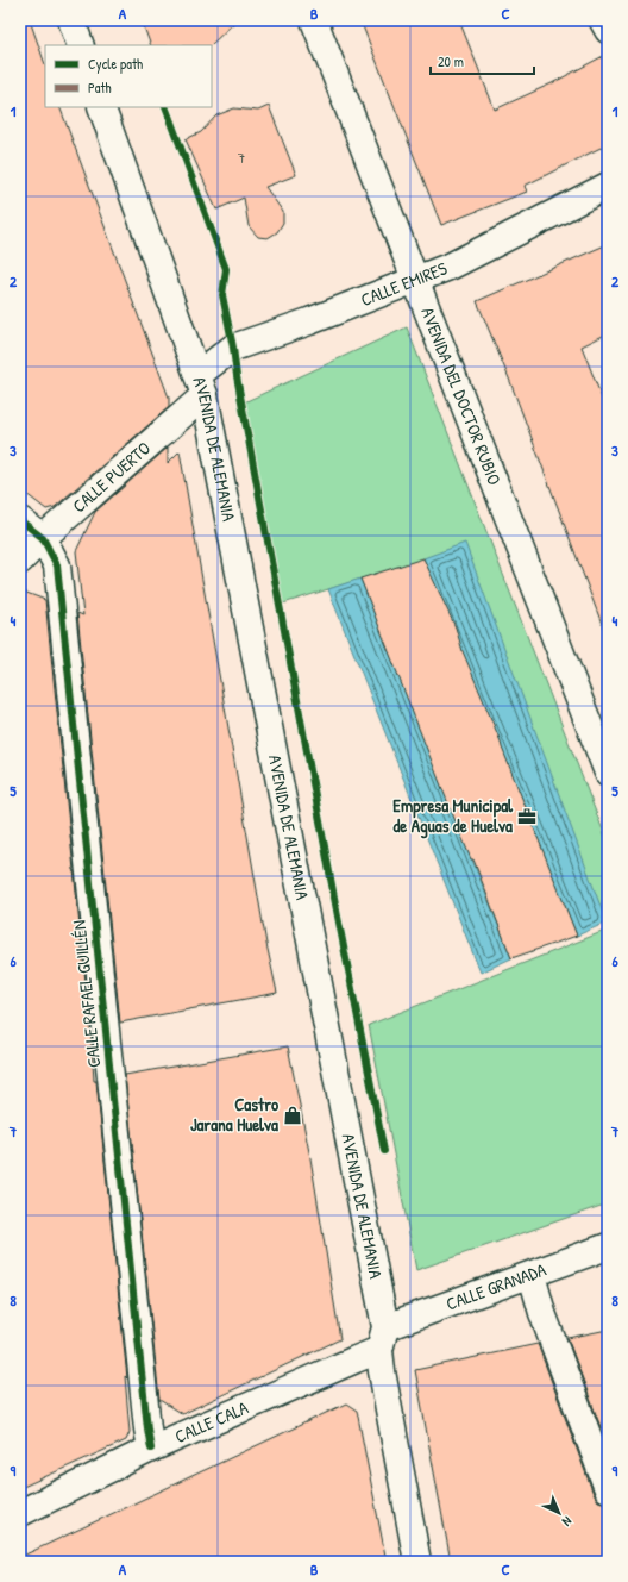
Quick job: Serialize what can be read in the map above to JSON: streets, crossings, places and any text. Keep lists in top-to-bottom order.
{
  "streets": {
    "street": [
      "CALLE EMIRES",
      "AVENIDA DEL DOCTOR RUBIO",
      "AVENIDA DE ALEMANIA",
      "CALLE PUERTO",
      "CALLE RAFAEL GUILLÉN",
      "CALLE GRANADA",
      "CALLE CALA"
    ]
  },
  "crossings": [
    ["CALLE EMIRES", "AVENIDA DEL DOCTOR RUBIO"],
    ["CALLE EMIRES", "AVENIDA DE ALEMANIA"],
    ["CALLE EMIRES", "CALLE PUERTO"],
    ["AVENIDA DE ALEMANIA", "CALLE PUERTO"],
    ["AVENIDA DE ALEMANIA", "CALLE GRANADA"],
    ["AVENIDA DE ALEMANIA", "CALLE CALA"],
    ["CALLE PUERTO", "CALLE RAFAEL GUILLÉN"],
    ["CALLE RAFAEL GUILLÉN", "CALLE CALA"],
    ["CALLE GRANADA", "CALLE CALA"]
  ],
  "places": {
    "office": ["Empresa Municipal de Aguas de Huelva"],
    "shop": ["Castro Jarana Huelva"]
  },
  "house_numbers": ["7"],
  "legend": ["Cycle path", "Path"],
  "scale_bar": "20 m",
  "north": "bottom right",
  "grid": {
    "columns": ["A", "B", "C"],
    "rows": [
      "1",
      "2",
      "3",
      "4",
      "5",
      "6",
      "7",
      "8",
      "9"
    ]
  }
}
